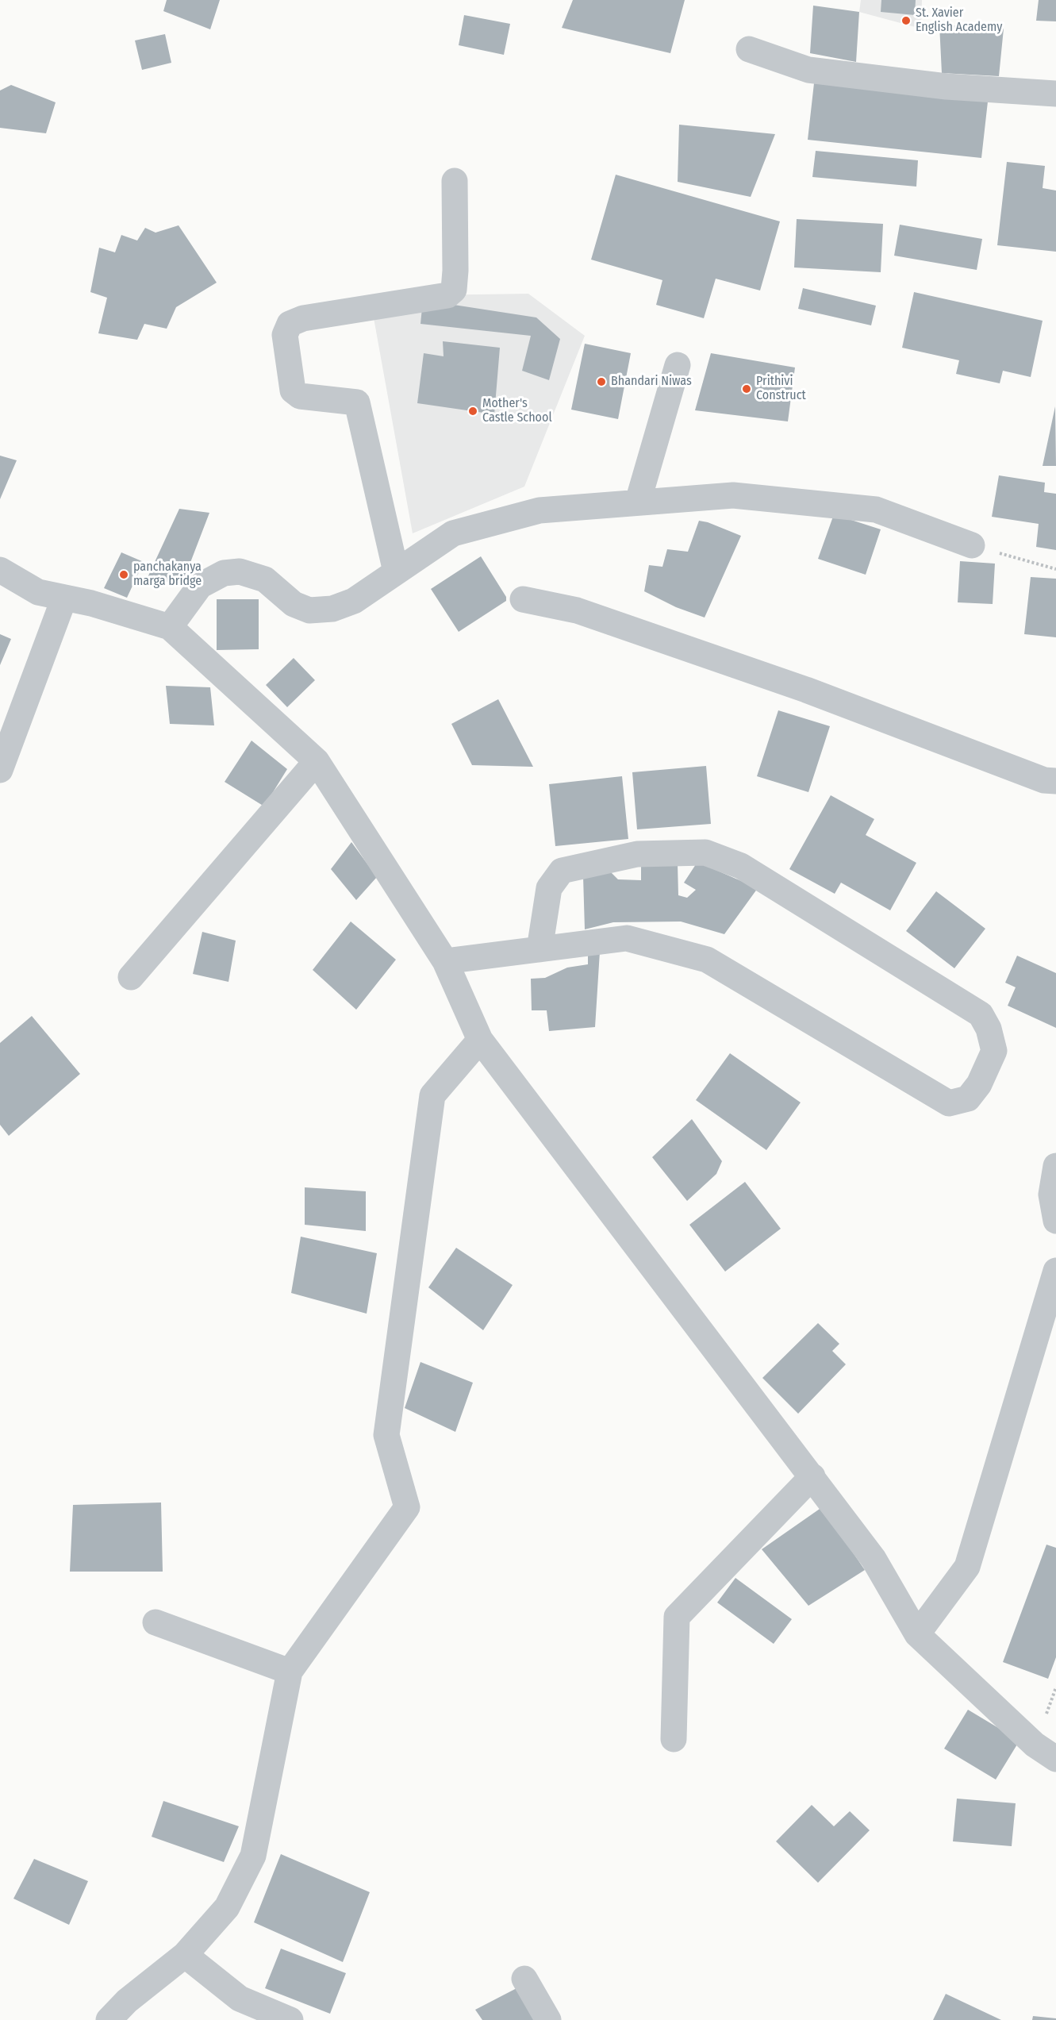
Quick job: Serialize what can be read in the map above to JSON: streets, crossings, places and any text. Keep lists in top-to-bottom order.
{
  "places": [
    "St. Xavier English Academy",
    "Bhandari Niwas",
    "Prithivi Construct",
    "Mother's Castle School",
    "panchakanya marga bridge"
  ]
}
